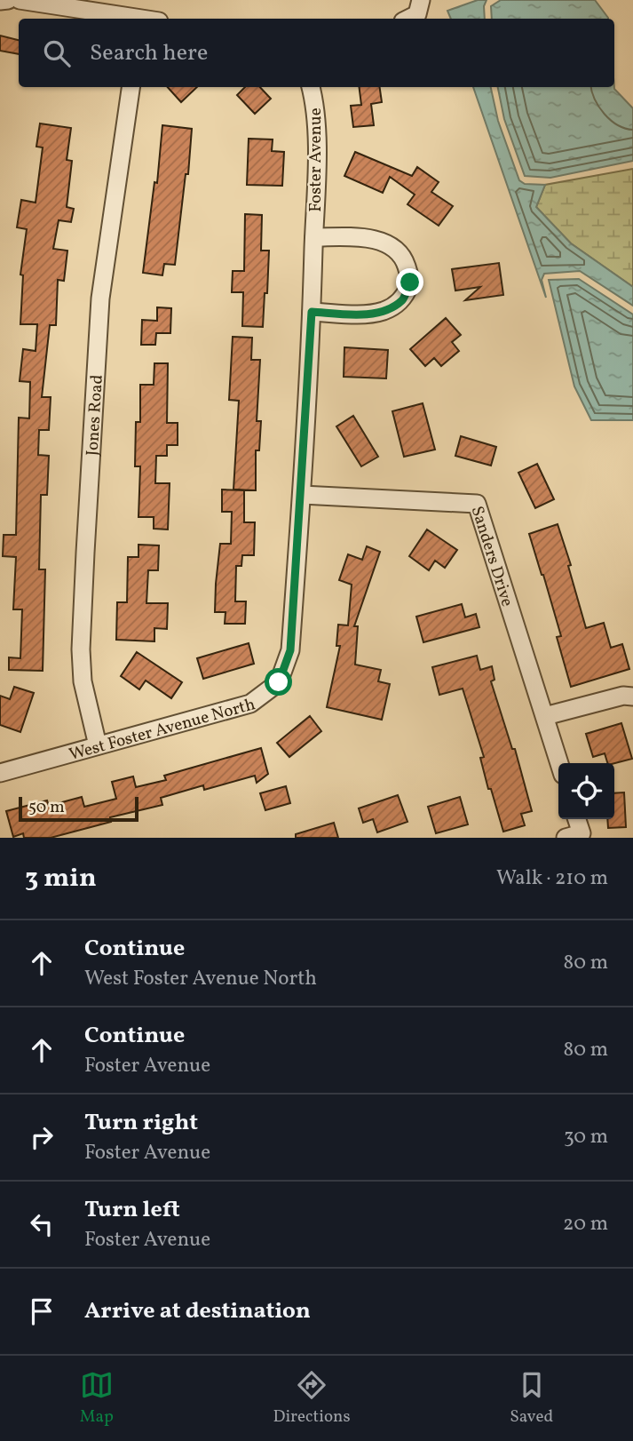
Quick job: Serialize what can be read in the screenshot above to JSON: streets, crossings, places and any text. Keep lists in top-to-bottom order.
{
  "streets": {
    "street": [
      "Foster Avenue",
      "Jones Road",
      "Sanders Drive",
      "West Foster Avenue North"
    ]
  },
  "crossings": [
    ["Foster Avenue", "Sanders Drive"],
    ["Foster Avenue", "West Foster Avenue North"],
    ["Jones Road", "West Foster Avenue North"],
    ["Sanders Drive", "West Foster Avenue North"]
  ],
  "scale_bar": "50 m",
  "page": {
    "search": "Search here",
    "scale": "50 m",
    "heading": ["3 min", "Walk · 210 m"],
    "list": [
      ["Continue", "West Foster Avenue North", "80 m"],
      ["Continue", "Foster Avenue", "80 m"],
      ["Turn right", "Foster Avenue", "30 m"],
      ["Turn left", "Foster Avenue", "20 m"],
      "Arrive at destination"
    ],
    "nav": ["Map", "Directions", "Saved"]
  }
}
